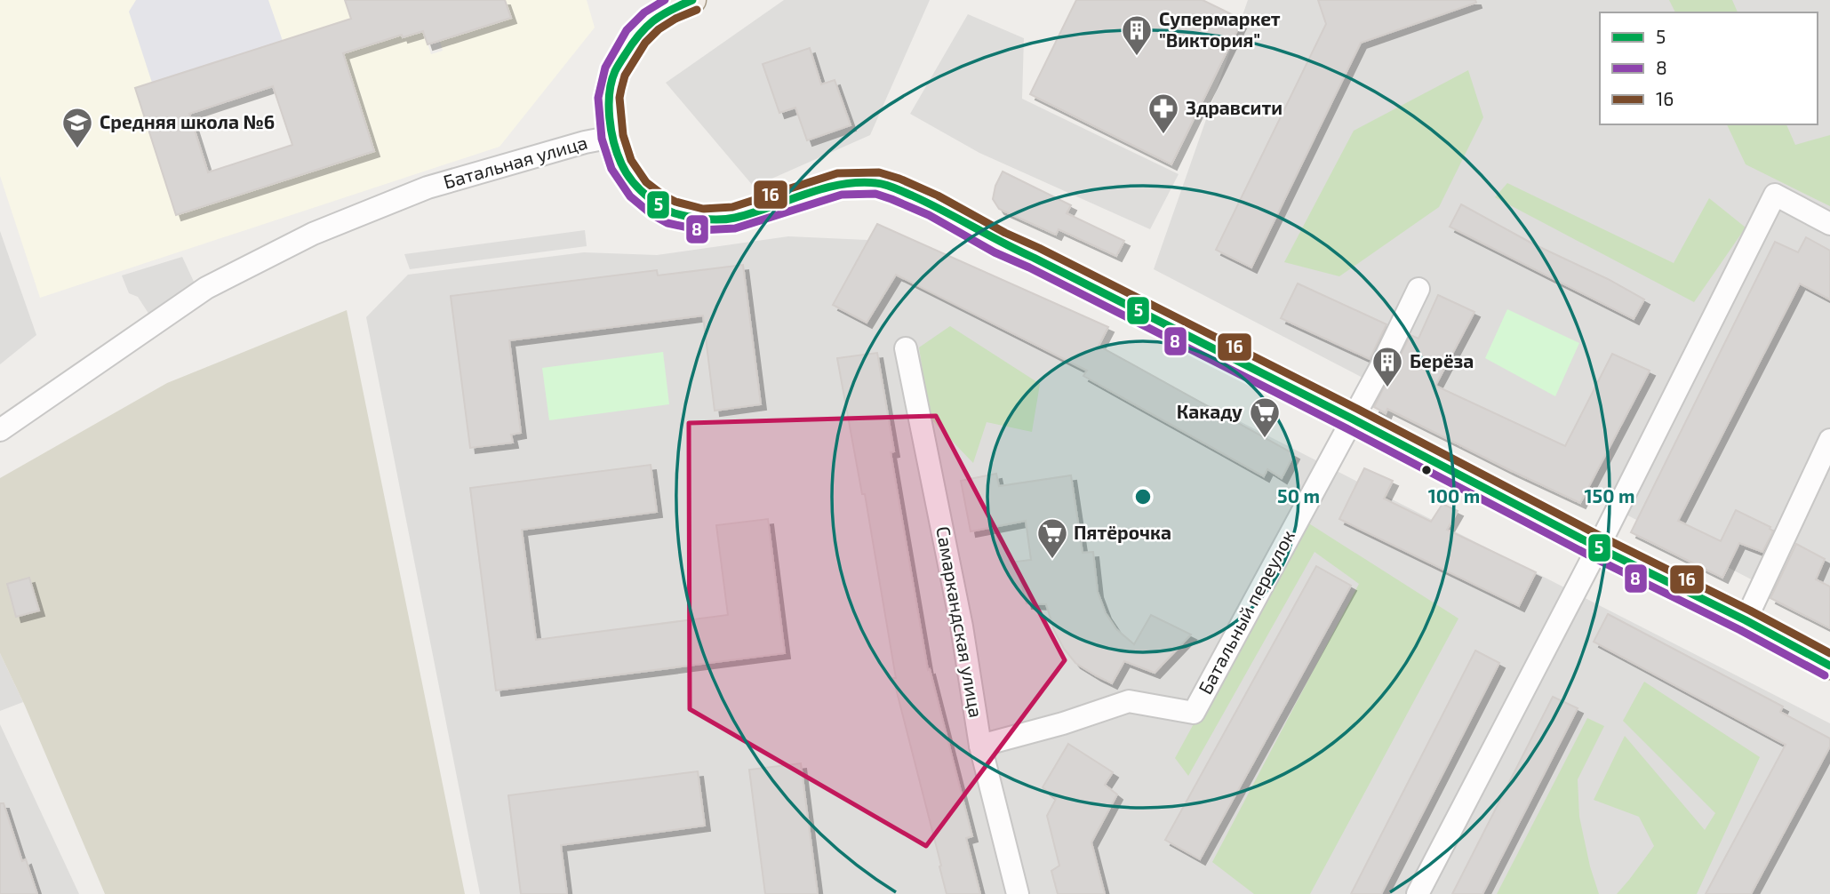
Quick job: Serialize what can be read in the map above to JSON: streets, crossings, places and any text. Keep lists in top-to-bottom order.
{
  "streets": {
    "main road": ["Батальная улица"],
    "street": ["Батальный переулок", "Самаркандская улица"]
  },
  "crossings": [
    ["Батальная улица", "Батальный переулок"],
    ["Батальный переулок", "Самаркандская улица"]
  ],
  "places": {
    "building": ["Супермаркет \"Виктория\"", "Берёза"],
    "pharmacy": ["Здравсити"],
    "school or university": ["Средняя школа №6"],
    "supermarket": ["Какаду", "Пятёрочка"]
  },
  "lines": ["transit line 5", "transit line 8", "transit line 16"],
  "legend": ["5", "8", "16"],
  "rings": ["50 m", "100 m", "150 m"]
}
